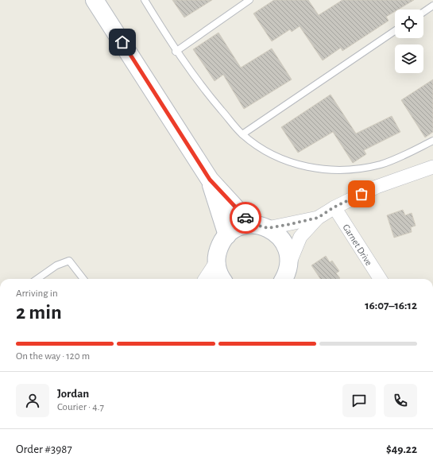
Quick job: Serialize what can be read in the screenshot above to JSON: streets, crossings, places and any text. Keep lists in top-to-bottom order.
{
  "streets": {
    "street": ["Garnet Drive"]
  },
  "page": {
    "heading": ["2 min", "Arriving in", "16:07–16:12"],
    "panel": [
      "Jordan",
      "Courier · 4.7",
      "Order #3987",
      "$49.22"
    ],
    "bar": "On the way · 120 m"
  }
}
